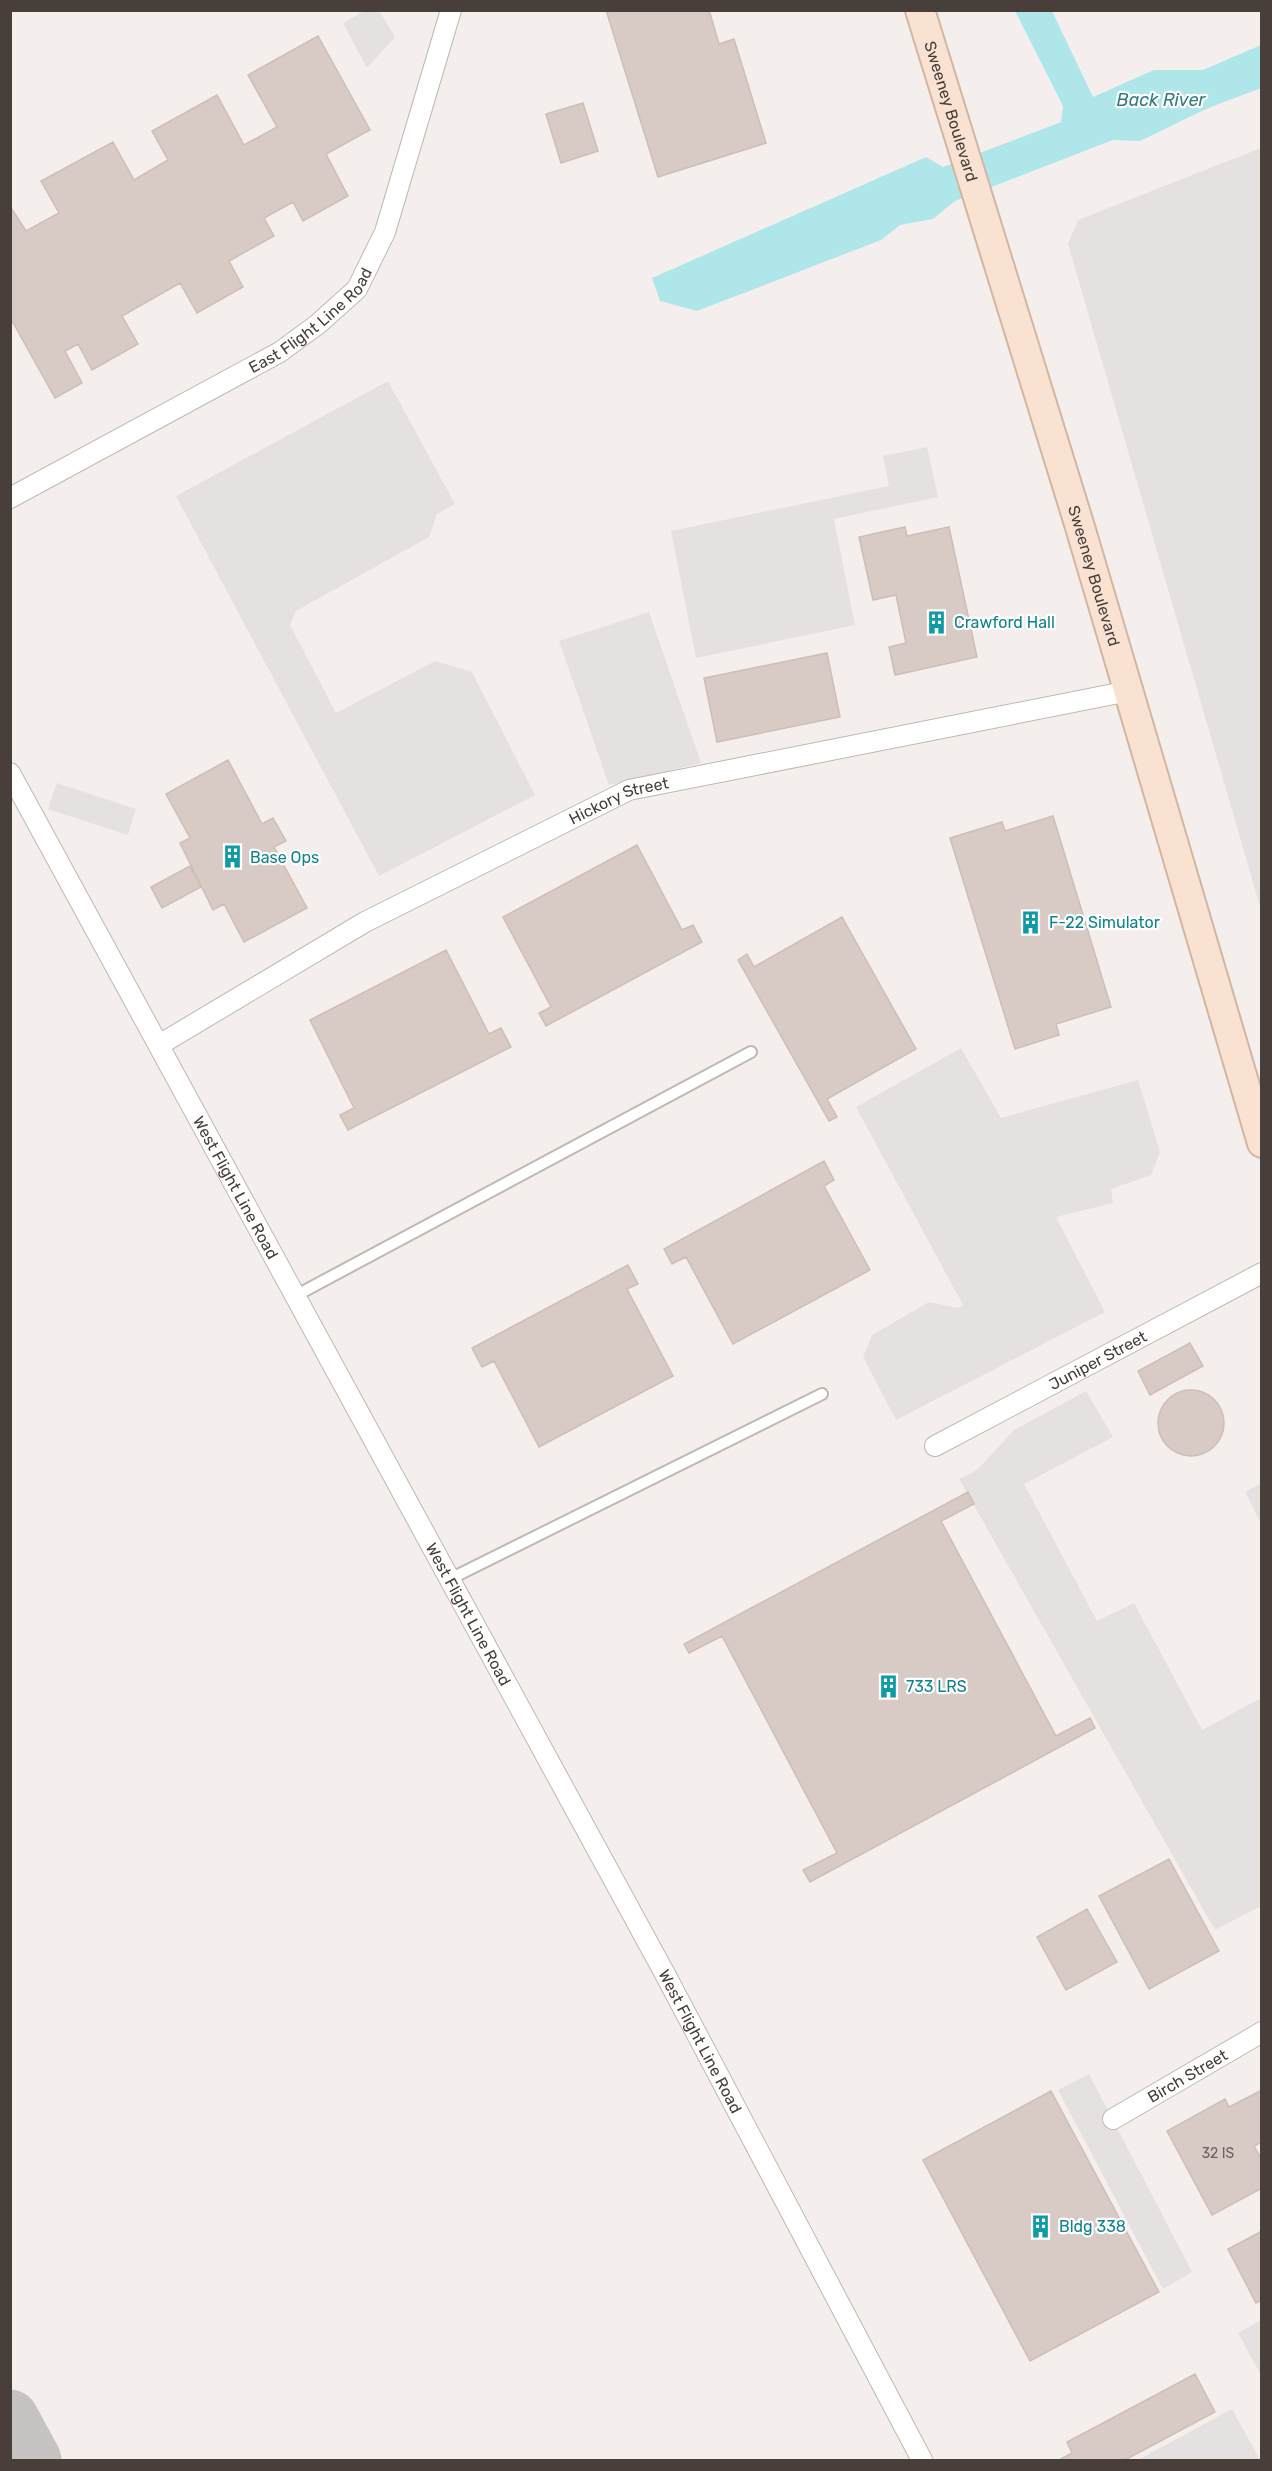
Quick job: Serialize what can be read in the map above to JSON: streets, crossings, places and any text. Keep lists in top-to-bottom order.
{
  "streets": {
    "main road": ["Sweeney Boulevard"],
    "street": [
      "East Flight Line Road",
      "Hickory Street",
      "West Flight Line Road",
      "Juniper Street",
      "Birch Street"
    ]
  },
  "crossings": [
    ["Sweeney Boulevard", "Hickory Street"],
    ["Hickory Street", "West Flight Line Road"]
  ],
  "water": ["Back River"],
  "places": {
    "building": [
      "Crawford Hall",
      "Base Ops",
      "F-22 Simulator",
      "733 LRS",
      "Bldg 338"
    ]
  },
  "house_numbers": ["32 IS"]
}
